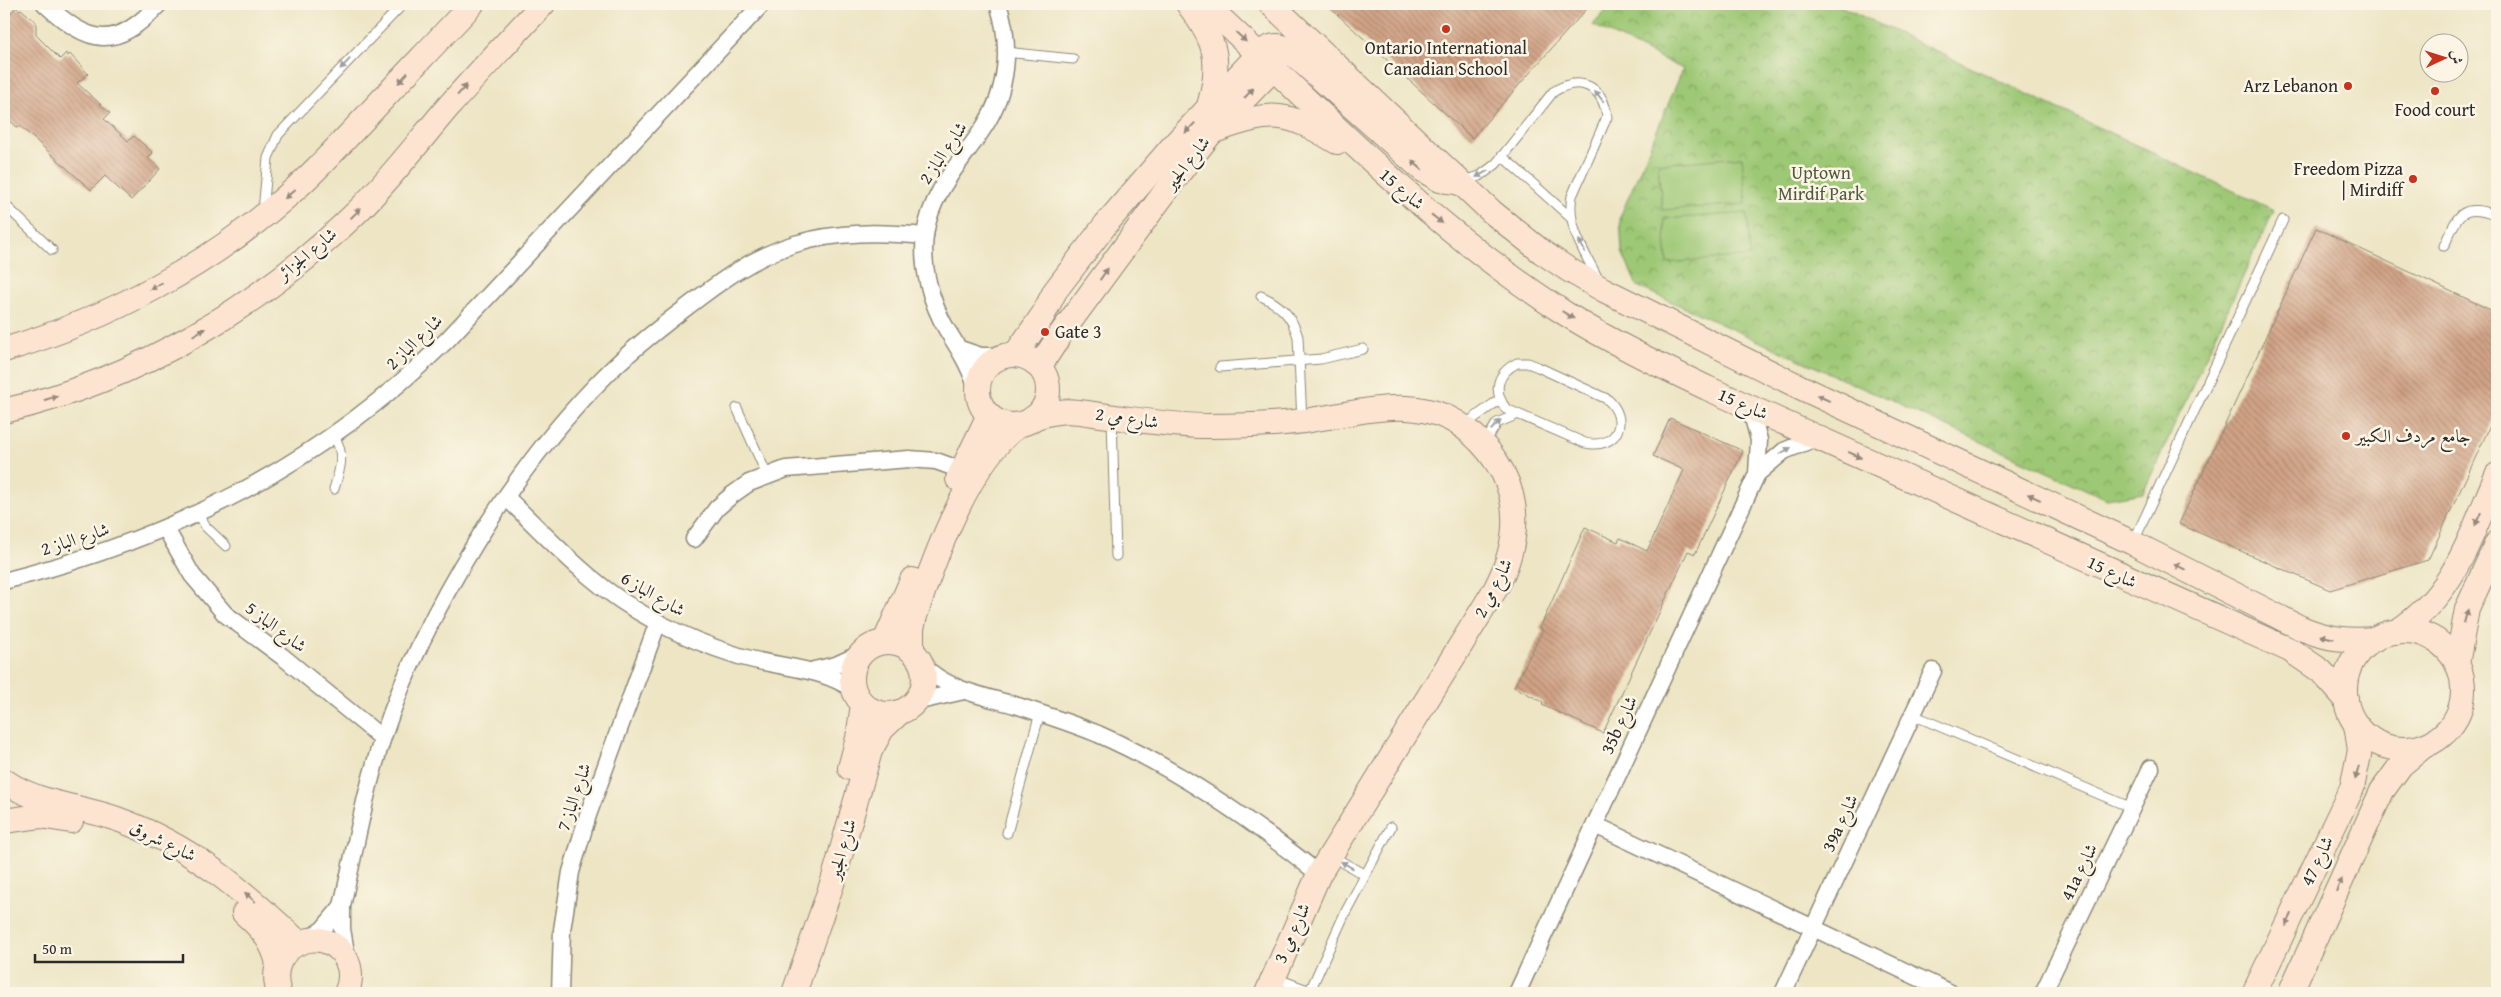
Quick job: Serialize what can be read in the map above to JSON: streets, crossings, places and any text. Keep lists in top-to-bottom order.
{
  "streets": {
    "street": [
      "شارع الباز 2",
      "شارع الجير",
      "شارع 15",
      "شارع الجزائر",
      "شارع مي 2",
      "شارع الباز 6",
      "شارع الباز 5",
      "35b شارع",
      "شارع الباز 7",
      "39a شارع",
      "شارع شروق",
      "شارع 47",
      "41a شارع",
      "شارع مي 3"
    ]
  },
  "crossings": [
    ["شارع الباز 2", "شارع الجير"],
    ["شارع الباز 2", "شارع مي 2"],
    ["شارع الباز 2", "شارع الباز 5"],
    ["شارع الجير", "شارع 15"],
    ["شارع الجير", "شارع مي 2"],
    ["شارع الجير", "شارع الباز 6"],
    ["شارع 15", "35b شارع"],
    ["شارع 15", "شارع 47"],
    ["شارع مي 2", "شارع مي 3"],
    ["شارع الباز 6", "شارع الباز 7"]
  ],
  "parks": ["Uptown Mirdif Park"],
  "places": [
    "Ontario International Canadian School",
    "Arz Lebanon",
    "Food court",
    "Freedom Pizza | Mirdiff",
    "Gate 3",
    "جامع مردف الكبير"
  ],
  "scale_bar": "50 m",
  "north": "right"
}
